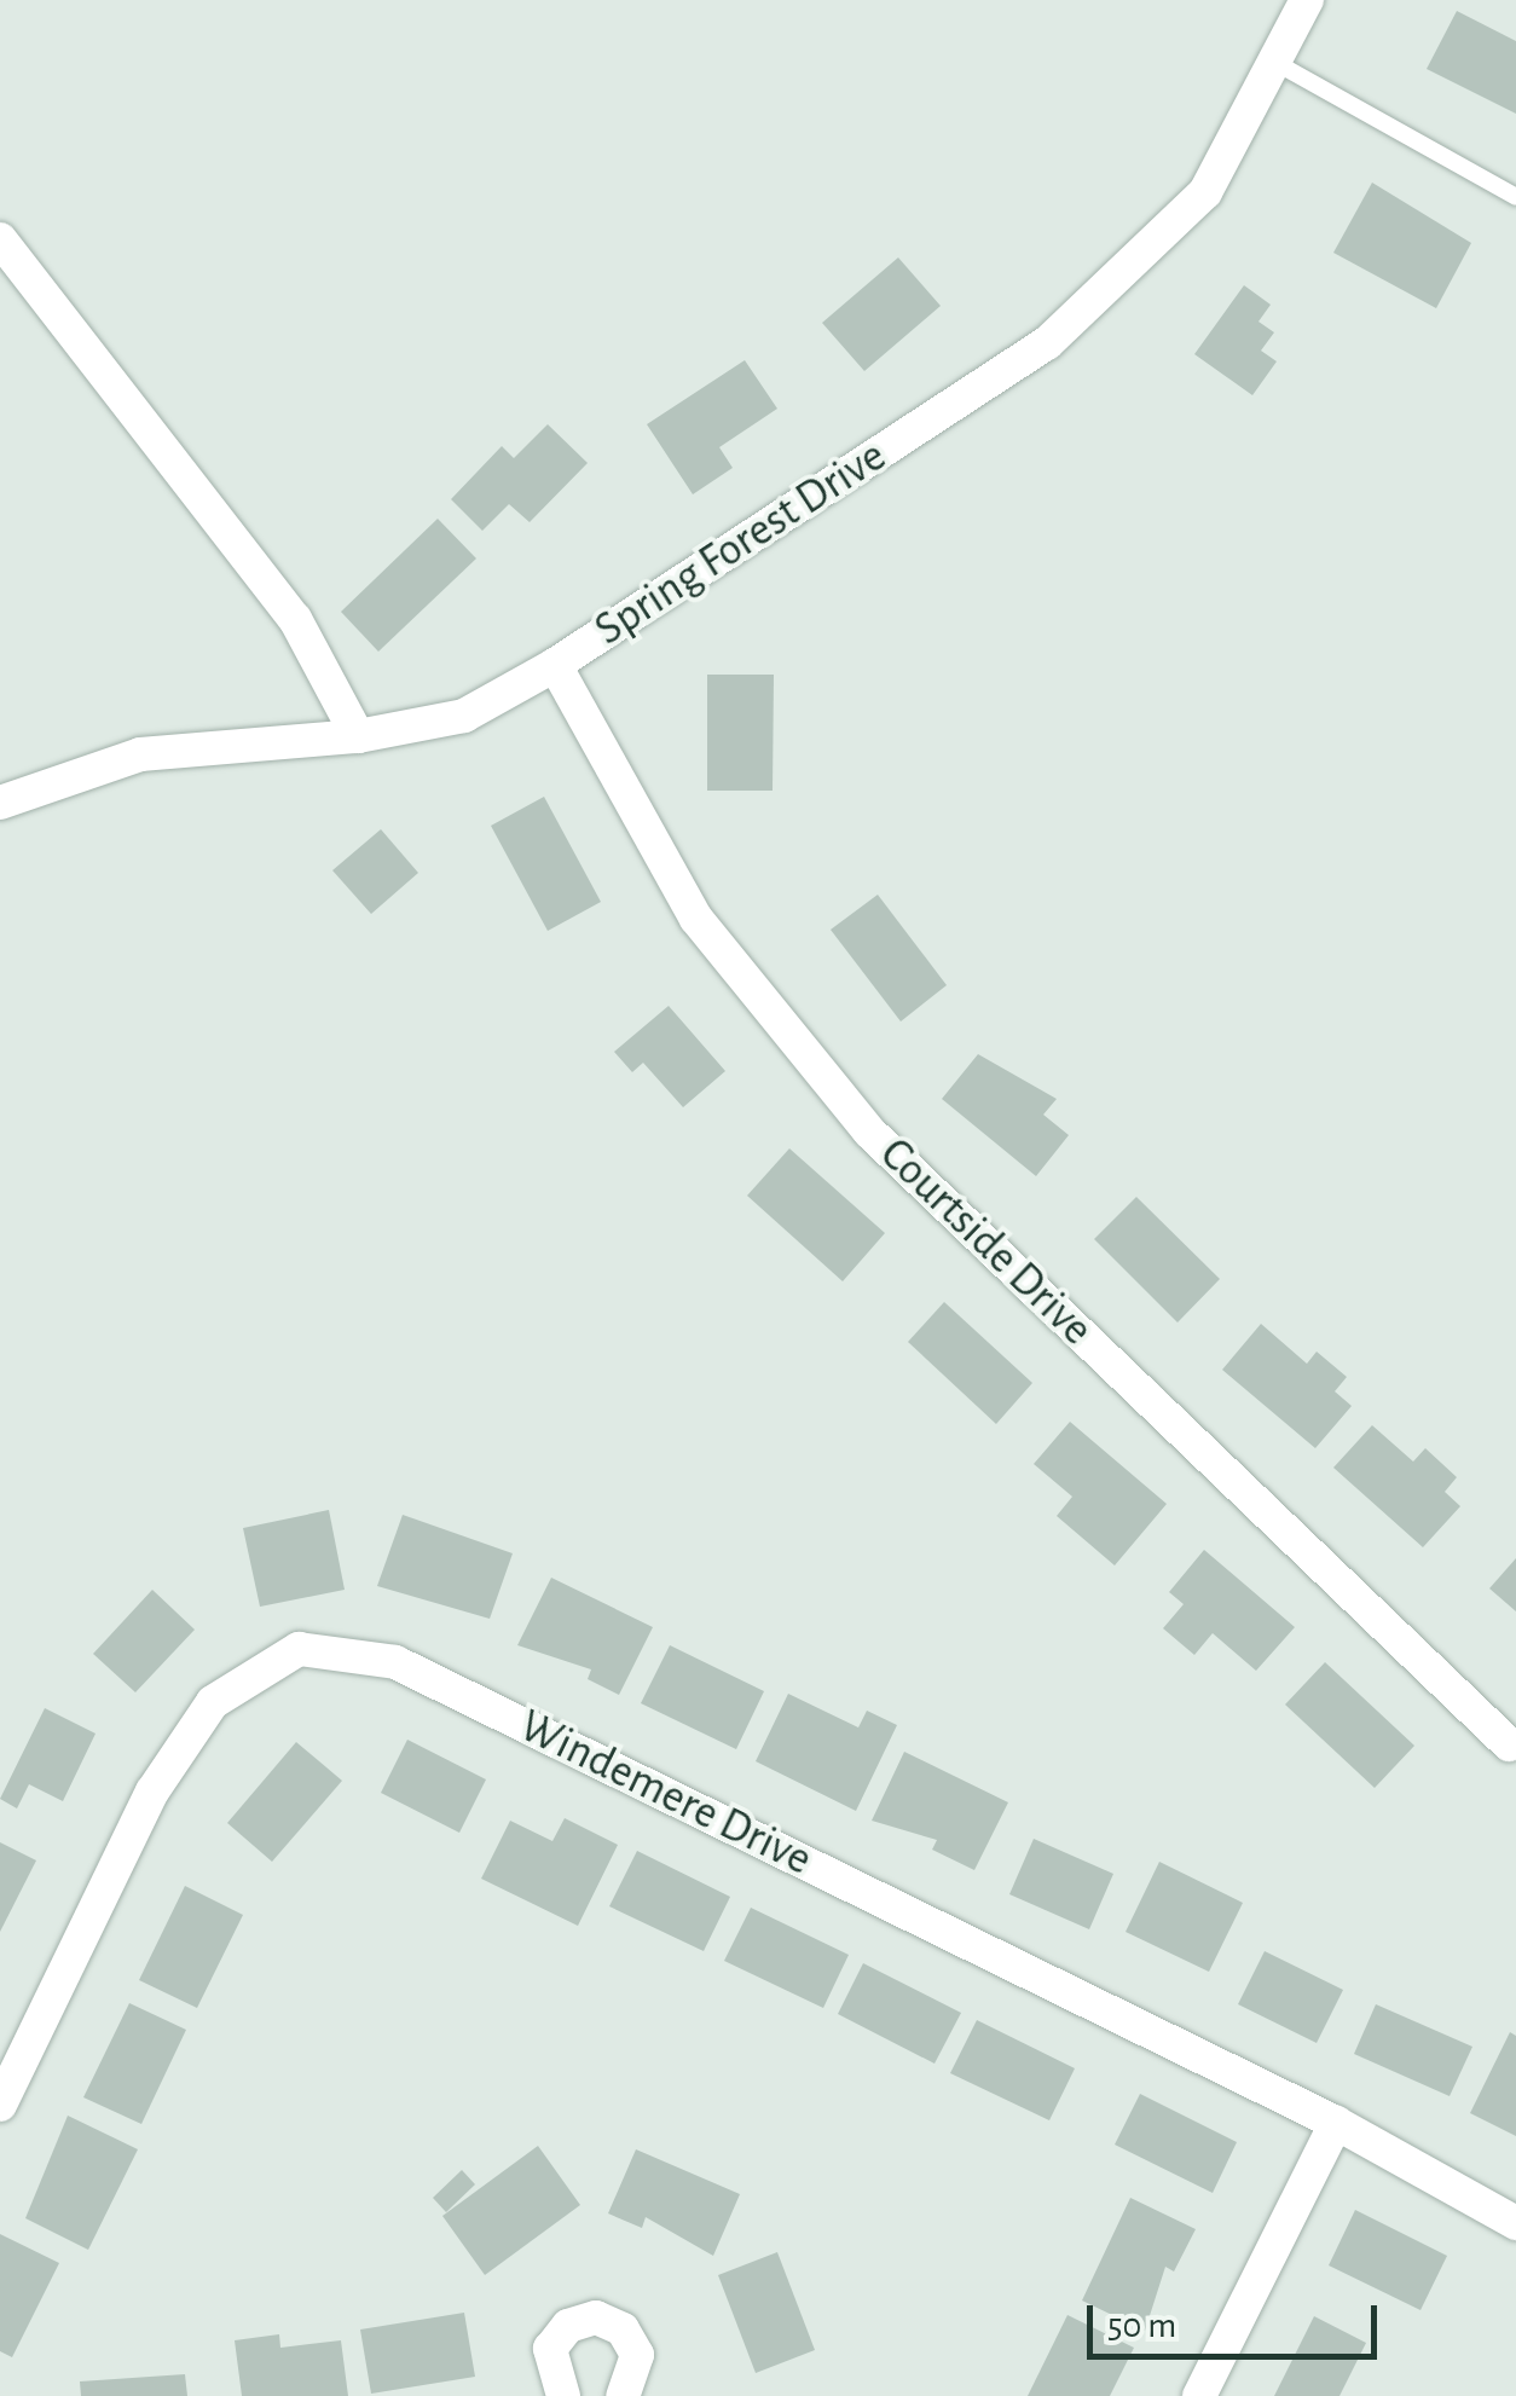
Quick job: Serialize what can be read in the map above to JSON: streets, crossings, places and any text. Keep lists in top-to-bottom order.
{
  "streets": {
    "street": ["Spring Forest Drive", "Courtside Drive", "Windemere Drive"]
  },
  "crossings": [
    ["Spring Forest Drive", "Courtside Drive"]
  ],
  "scale_bar": "50 m"
}
